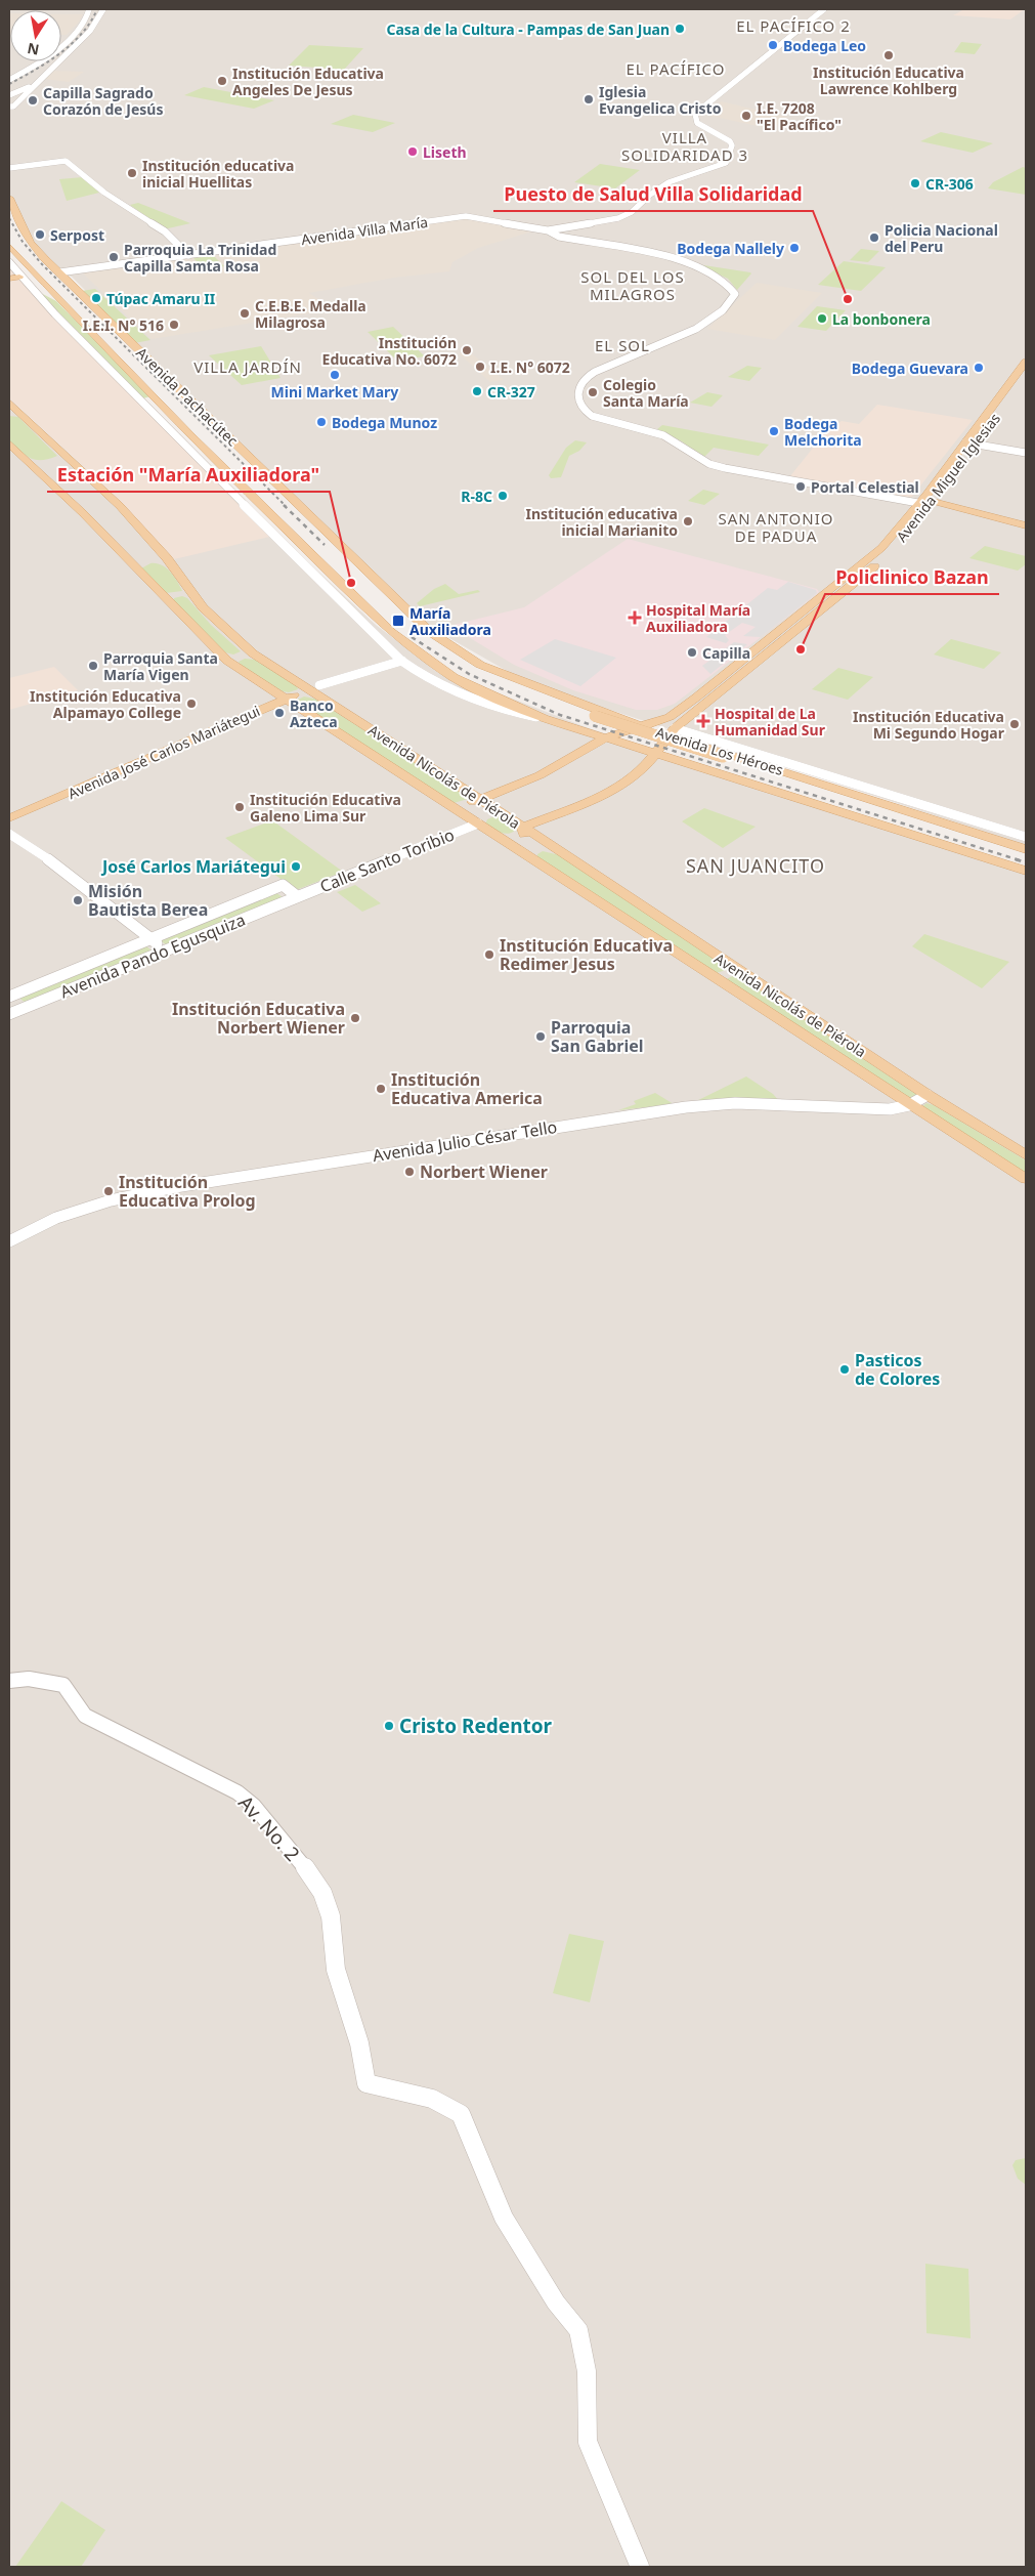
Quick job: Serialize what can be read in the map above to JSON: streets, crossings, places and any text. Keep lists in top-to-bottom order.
{
  "streets": {
    "main road": [
      "Avenida Pachacútec",
      "Avenida Miguel Iglesias",
      "Avenida Los Héroes",
      "Avenida José Carlos Mariátegui",
      "Avenida Nicolás de Piérola"
    ],
    "street": [
      "Avenida Villa María",
      "Calle Santo Toribio",
      "Avenida Pando Egusquiza",
      "Avenida Julio César Tello",
      "Av. No. 2"
    ]
  },
  "crossings": [
    ["Avenida Villa María", "Avenida Pachacútec"],
    ["Avenida Villa María", "Avenida Miguel Iglesias"],
    ["Avenida Pachacútec", "Avenida Los Héroes"],
    ["Avenida Miguel Iglesias", "Avenida Los Héroes"],
    ["Avenida Miguel Iglesias", "Avenida Nicolás de Piérola"],
    ["Avenida José Carlos Mariátegui", "Avenida Nicolás de Piérola"],
    ["Avenida Nicolás de Piérola", "Calle Santo Toribio"],
    ["Avenida Nicolás de Piérola", "Avenida Julio César Tello"],
    ["Calle Santo Toribio", "Avenida Pando Egusquiza"]
  ],
  "districts": [
    "EL PACÍFICO 2",
    "EL PACÍFICO",
    "VILLA SOLIDARIDAD 3",
    "SOL DEL LOS MILAGROS",
    "EL SOL",
    "VILLA JARDÍN",
    "SAN ANTONIO DE PADUA",
    "SAN JUANCITO"
  ],
  "places": {
    "other": [
      "Casa de la Cultura - Pampas de San Juan",
      "Bodega Leo",
      "Institución Educativa Lawrence Kohlberg",
      "Institución Educativa Angeles De Jesus",
      "Iglesia Evangelica Cristo",
      "Capilla Sagrado Corazón de Jesús",
      "I.E. 7208 \"El Pacífico\"",
      "Liseth",
      "Institución educativa inicial Huellitas",
      "CR-306",
      "Serpost",
      "Policia Nacional del Peru",
      "Bodega Nallely",
      "Parroquia La Trinidad Capilla Samta Rosa",
      "Túpac Amaru II",
      "Puesto de Salud Villa Solidaridad",
      "C.E.B.E. Medalla Milagrosa",
      "La bonbonera",
      "I.E.I. N° 516",
      "Institución Educativa No. 6072",
      "I.E. N° 6072",
      "Bodega Guevara",
      "Mini Market Mary",
      "CR-327",
      "Colegio Santa María",
      "Bodega Munoz",
      "Bodega Melchorita",
      "Portal Celestial",
      "R-8C",
      "Institución educativa inicial Marianito",
      "Estación \"María Auxiliadora\"",
      "Policlinico Bazan",
      "Capilla",
      "Parroquia Santa María Vigen",
      "Institución Educativa Alpamayo College",
      "Banco Azteca",
      "Institución Educativa Mi Segundo Hogar",
      "Institución Educativa Galeno Lima Sur",
      "José Carlos Mariátegui",
      "Misión Bautista Berea",
      "Institución Educativa Redimer Jesus",
      "Institución Educativa Norbert Wiener",
      "Parroquia San Gabriel",
      "Institución Educativa America",
      "Norbert Wiener",
      "Institución Educativa Prolog",
      "Pasticos de Colores",
      "Cristo Redentor"
    ],
    "health": ["Hospital María Auxiliadora", "Hospital de La Humanidad Sur"],
    "transit": ["María Auxiliadora"]
  },
  "north": "bottom"
}
